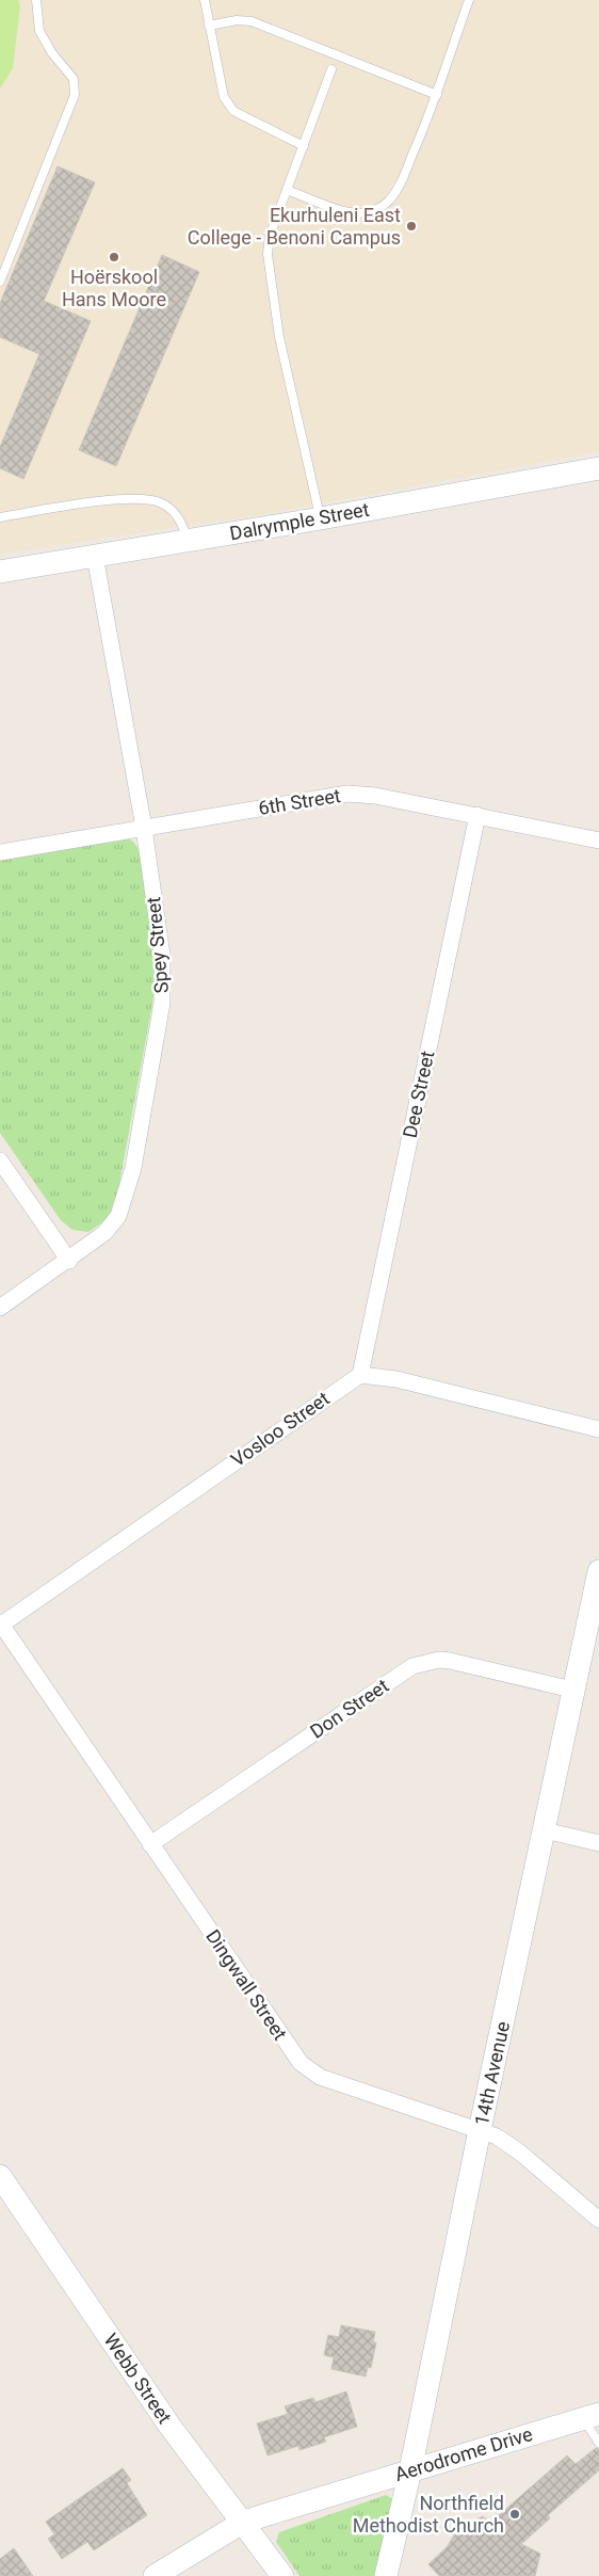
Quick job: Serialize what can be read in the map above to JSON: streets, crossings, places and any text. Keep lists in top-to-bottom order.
{
  "streets": {
    "street": [
      "Dalrymple Street",
      "6th Street",
      "Spey Street",
      "Dee Street",
      "Vosloo Street",
      "Don Street",
      "Dingwall Street",
      "14th Avenue",
      "Webb Street",
      "Aerodrome Drive"
    ]
  },
  "crossings": [
    ["Dalrymple Street", "Spey Street"],
    ["6th Street", "Spey Street"],
    ["6th Street", "Dee Street"],
    ["Dee Street", "Vosloo Street"],
    ["Vosloo Street", "Dingwall Street"],
    ["Don Street", "Dingwall Street"],
    ["Don Street", "14th Avenue"],
    ["Dingwall Street", "14th Avenue"],
    ["14th Avenue", "Aerodrome Drive"],
    ["Webb Street", "Aerodrome Drive"]
  ],
  "places": ["Ekurhuleni East College - Benoni Campus", "Hoërskool Hans Moore", "Northfield Methodist Church"]
}
